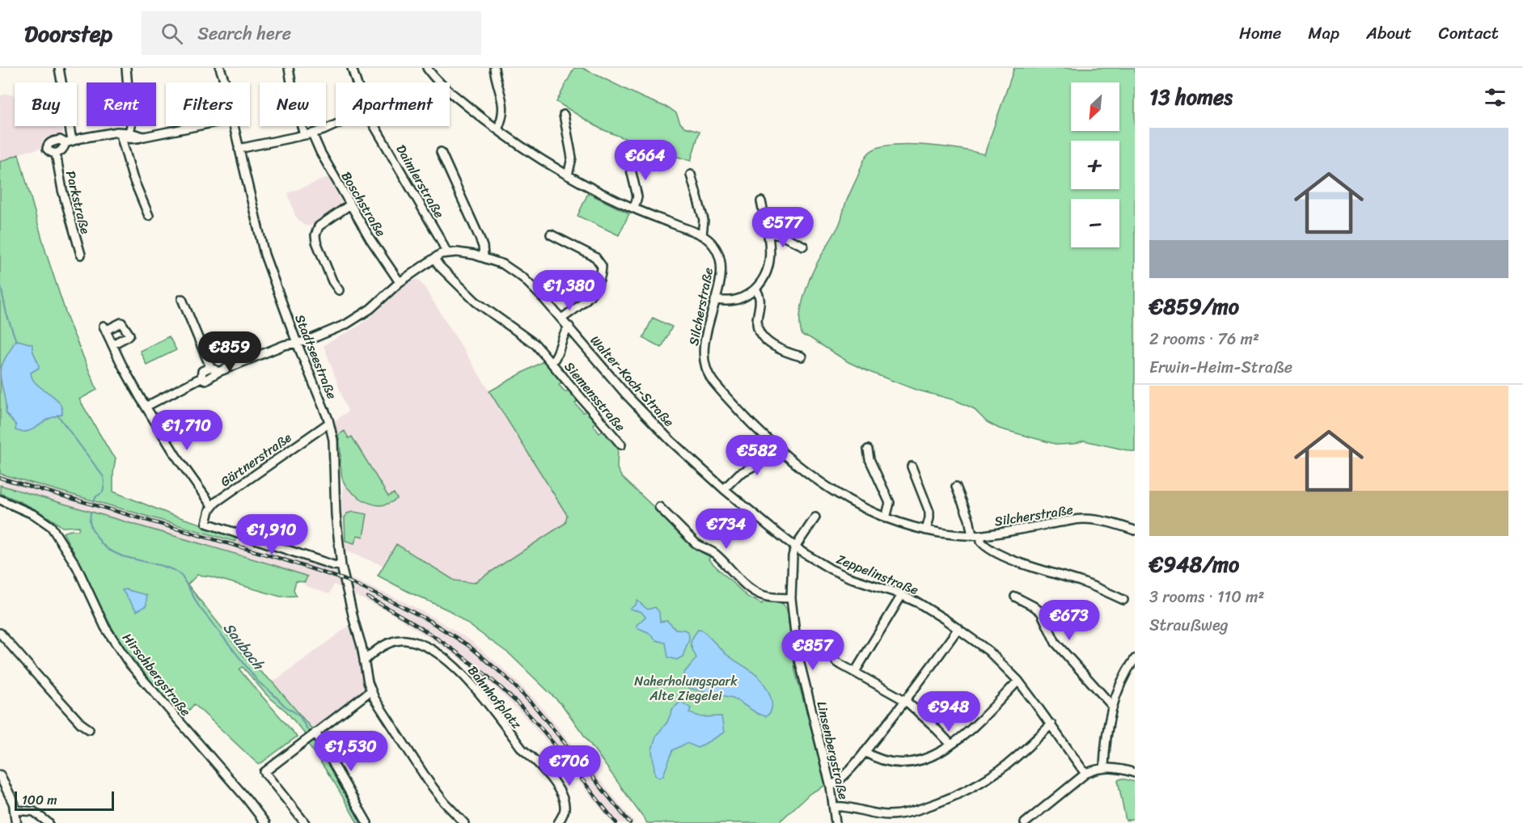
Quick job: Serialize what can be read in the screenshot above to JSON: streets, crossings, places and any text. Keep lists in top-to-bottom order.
{
  "streets": {
    "street": [
      "Daimlerstraße",
      "Parkstraße",
      "Boschstraße",
      "Silcherstraße",
      "Stadtseestraße",
      "Walter-Koch-Straße",
      "Siemensstraße",
      "Gärtnerstraße",
      "Zeppelinstraße",
      "Hirschbergstraße",
      "Bahnhofplatz",
      "Linsenbergstraße"
    ]
  },
  "crossings": [
    ["Daimlerstraße", "Walter-Koch-Straße"],
    ["Stadtseestraße", "Gärtnerstraße"],
    ["Stadtseestraße", "Bahnhofplatz"],
    ["Walter-Koch-Straße", "Siemensstraße"],
    ["Walter-Koch-Straße", "Zeppelinstraße"],
    ["Walter-Koch-Straße", "Linsenbergstraße"],
    ["Zeppelinstraße", "Linsenbergstraße"]
  ],
  "water": ["Saubach"],
  "parks": ["Naherholungspark Alte Ziegelei"],
  "scale_bar": "100 m",
  "north": "bottom left",
  "page": {
    "header": "Doorstep",
    "search": "Search here",
    "nav": [
      "Home",
      "Map",
      "About",
      "Contact"
    ],
    "heading": "13 homes",
    "map_buttons": ["+", "−"],
    "chip": [
      "Buy",
      "Rent",
      "Filters",
      "New",
      "Apartment"
    ],
    "list": [
      {
        "name": "€859/mo",
        "note": "2 rooms · 76 m² · Erwin-Heim-Straße"
      },
      {
        "name": "€948/mo",
        "note": "3 rooms · 110 m² · Straußweg"
      }
    ],
    "price": [
      "€664",
      "€577",
      "€1,380",
      "€859",
      "€1,710",
      "€582",
      "€734",
      "€1,910",
      "€673",
      "€857",
      "€948",
      "€1,530",
      "€706"
    ],
    "scale": "100 m"
  }
}
